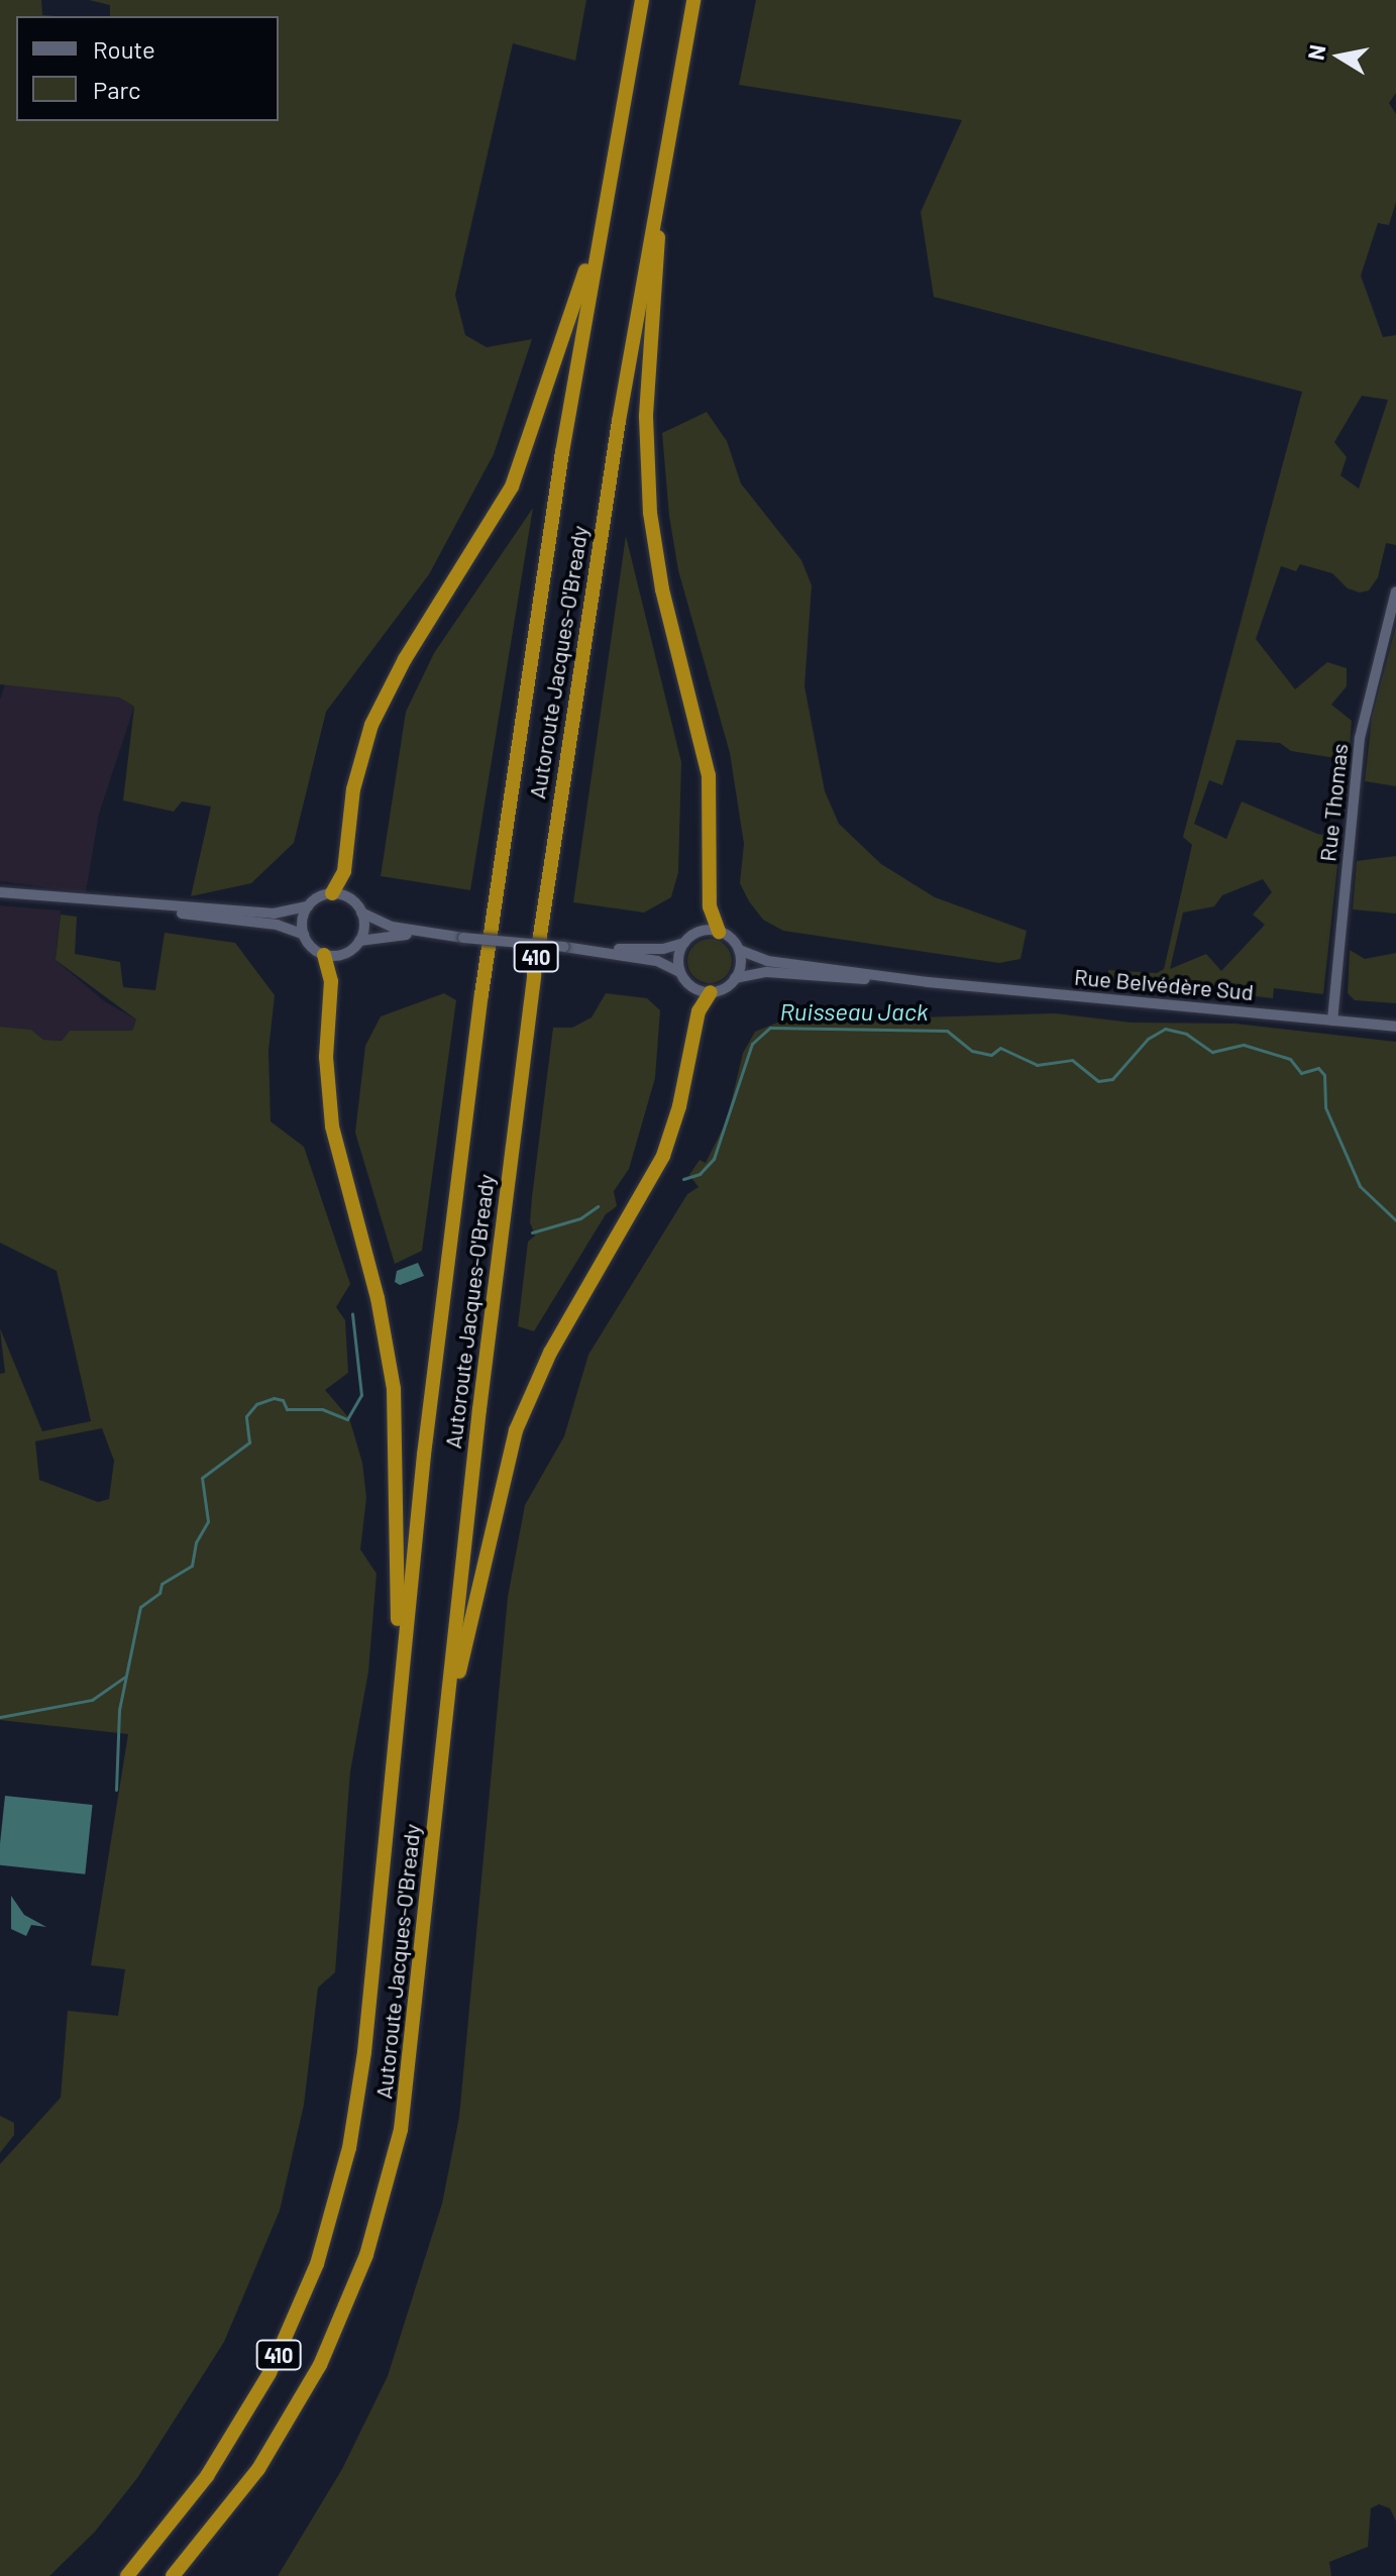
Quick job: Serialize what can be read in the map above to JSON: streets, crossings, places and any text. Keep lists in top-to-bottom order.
{
  "streets": {
    "highway": ["Autoroute Jacques-O'Bready", "410"],
    "street": ["Rue Thomas", "Rue Belvédère Sud"]
  },
  "crossings": [
    ["Rue Thomas", "Rue Belvédère Sud"]
  ],
  "water": ["Ruisseau Jack"],
  "legend": ["Route", "Parc"],
  "north": "left"
}
